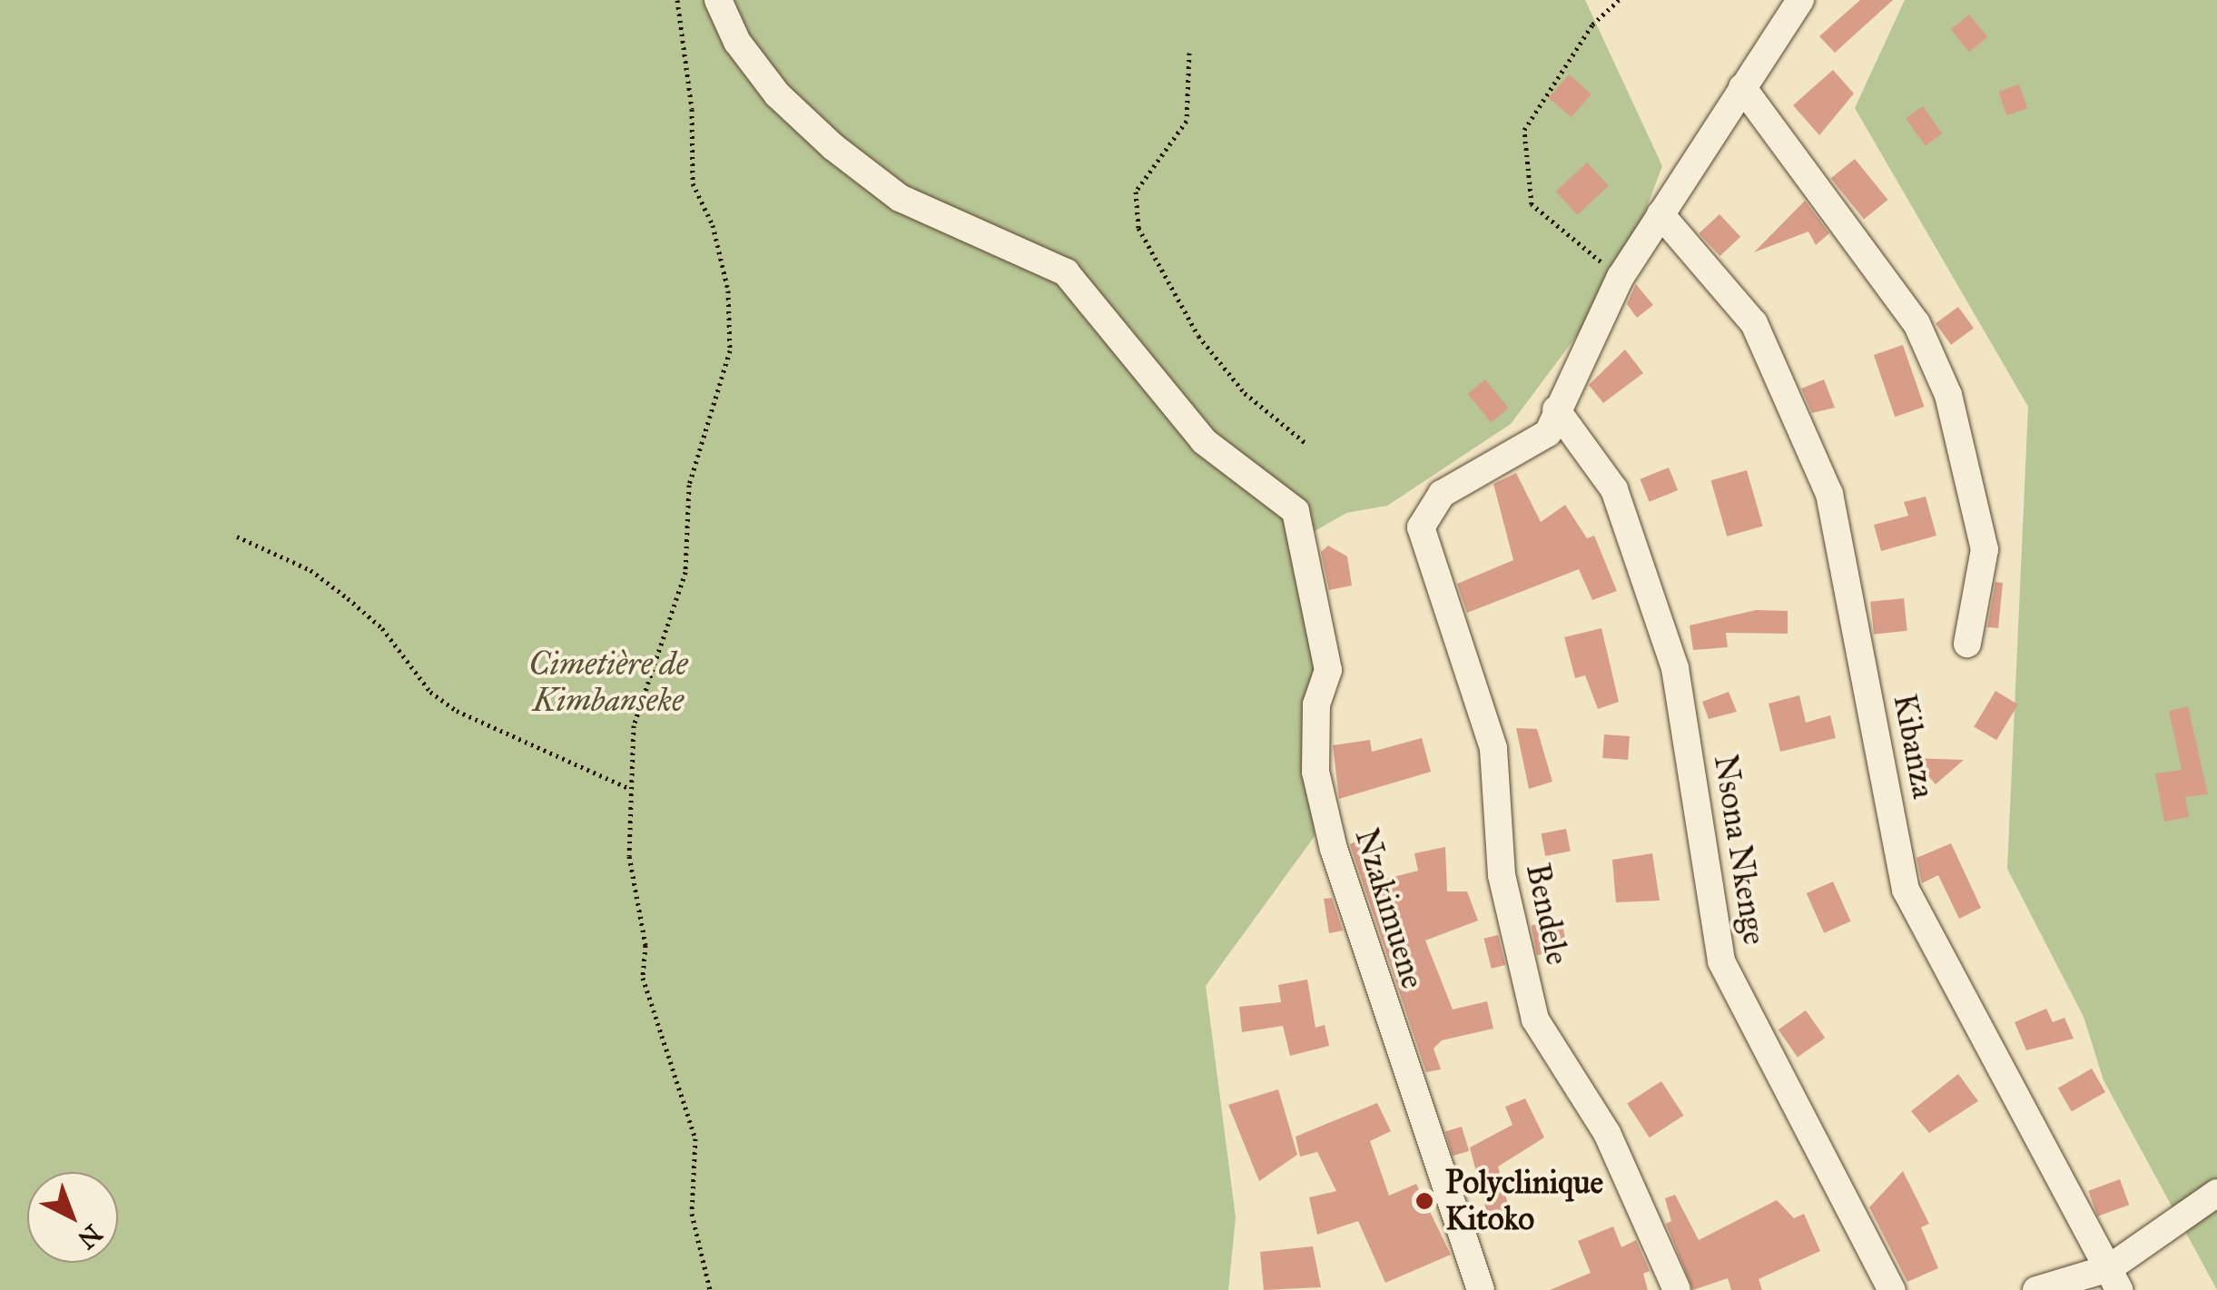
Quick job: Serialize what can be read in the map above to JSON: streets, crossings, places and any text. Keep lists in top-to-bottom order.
{
  "streets": {
    "street": [
      "Kibanza",
      "Nsona Nkenge",
      "Nzakimuene",
      "Bendele"
    ]
  },
  "crossings": [
    ["Nsona Nkenge", "Bendele"]
  ],
  "parks": ["Cimetière de Kimbanseke"],
  "places": ["Polyclinique Kitoko"],
  "north": "bottom right"
}
